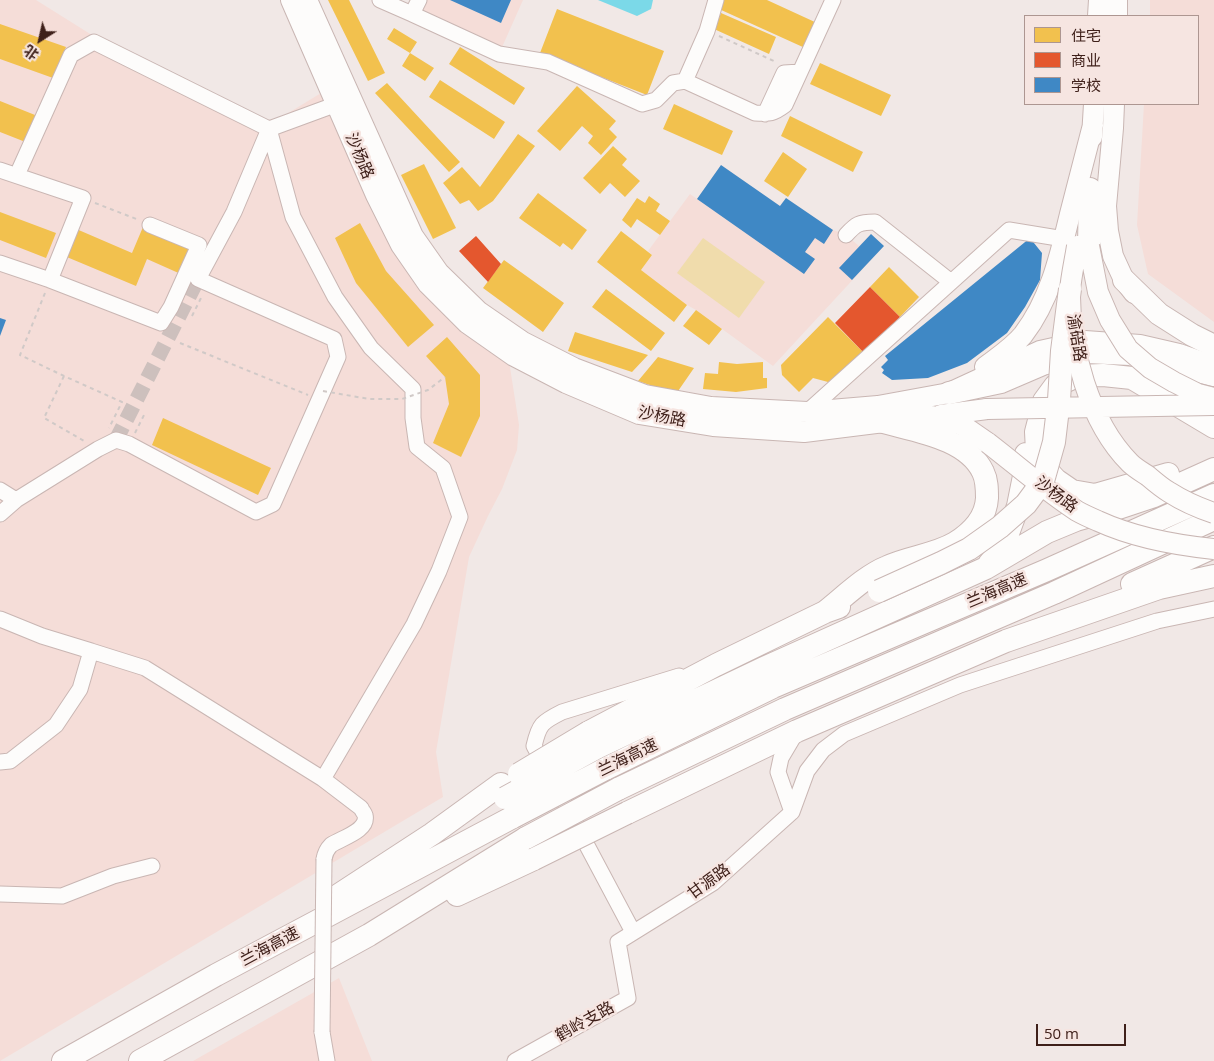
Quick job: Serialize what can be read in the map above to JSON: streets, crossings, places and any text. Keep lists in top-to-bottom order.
{
  "streets": {
    "highway": ["兰海高速"],
    "main road": ["沙杨路", "渝碚路"],
    "street": ["甘源路", "鹤岭支路"]
  },
  "crossings": [
    ["甘源路", "鹤岭支路"]
  ],
  "legend": ["住宅", "商业", "学校"],
  "scale_bar": "50 m",
  "north": "bottom left"
}
